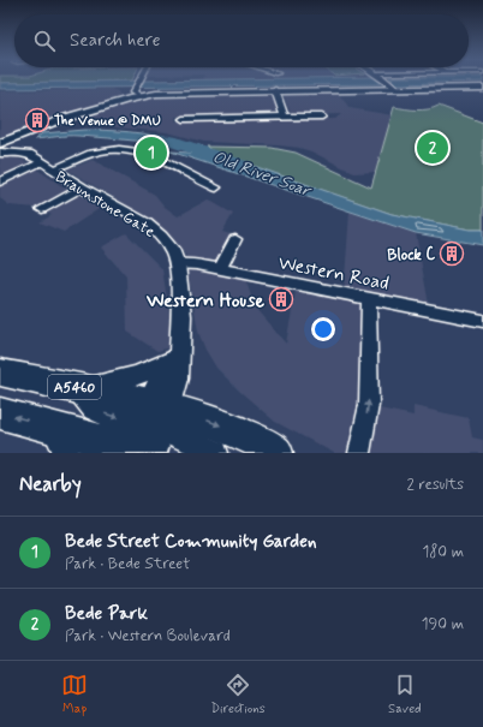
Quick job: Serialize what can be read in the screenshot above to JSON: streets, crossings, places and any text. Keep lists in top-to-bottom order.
{
  "streets": {
    "main road": ["A5460"],
    "street": ["Braunstone Gate", "Western Road"]
  },
  "crossings": [
    ["Braunstone Gate", "Western Road"],
    ["Braunstone Gate", "A5460"]
  ],
  "water": ["Old River Soar"],
  "places": {
    "building": ["The Venue @ DMU", "Block C", "Western House"]
  },
  "page": {
    "search": "Search here",
    "pins": ["2", "1"],
    "heading": ["Nearby", "2 results"],
    "list": [
      {
        "mark": "1",
        "name": "Bede Street Community Garden",
        "note": "Park · Bede Street",
        "value": "180 m"
      },
      {
        "mark": "2",
        "name": "Bede Park",
        "note": "Park · Western Boulevard",
        "value": "190 m"
      }
    ],
    "nav": ["Map", "Directions", "Saved"]
  }
}
